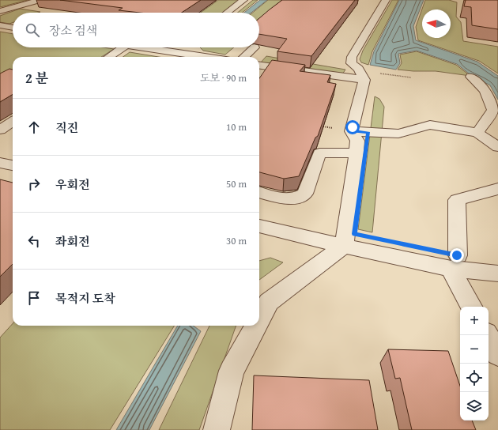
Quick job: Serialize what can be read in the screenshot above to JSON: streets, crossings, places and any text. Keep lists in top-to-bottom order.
{
  "north": "left",
  "page": {
    "search": "장소 검색",
    "heading": ["2 분", "도보 · 90 m"],
    "list": [
      ["직진", "10 m"],
      ["우회전", "50 m"],
      ["좌회전", "30 m"],
      "목적지 도착"
    ],
    "map_buttons": ["+", "−"]
  }
}
